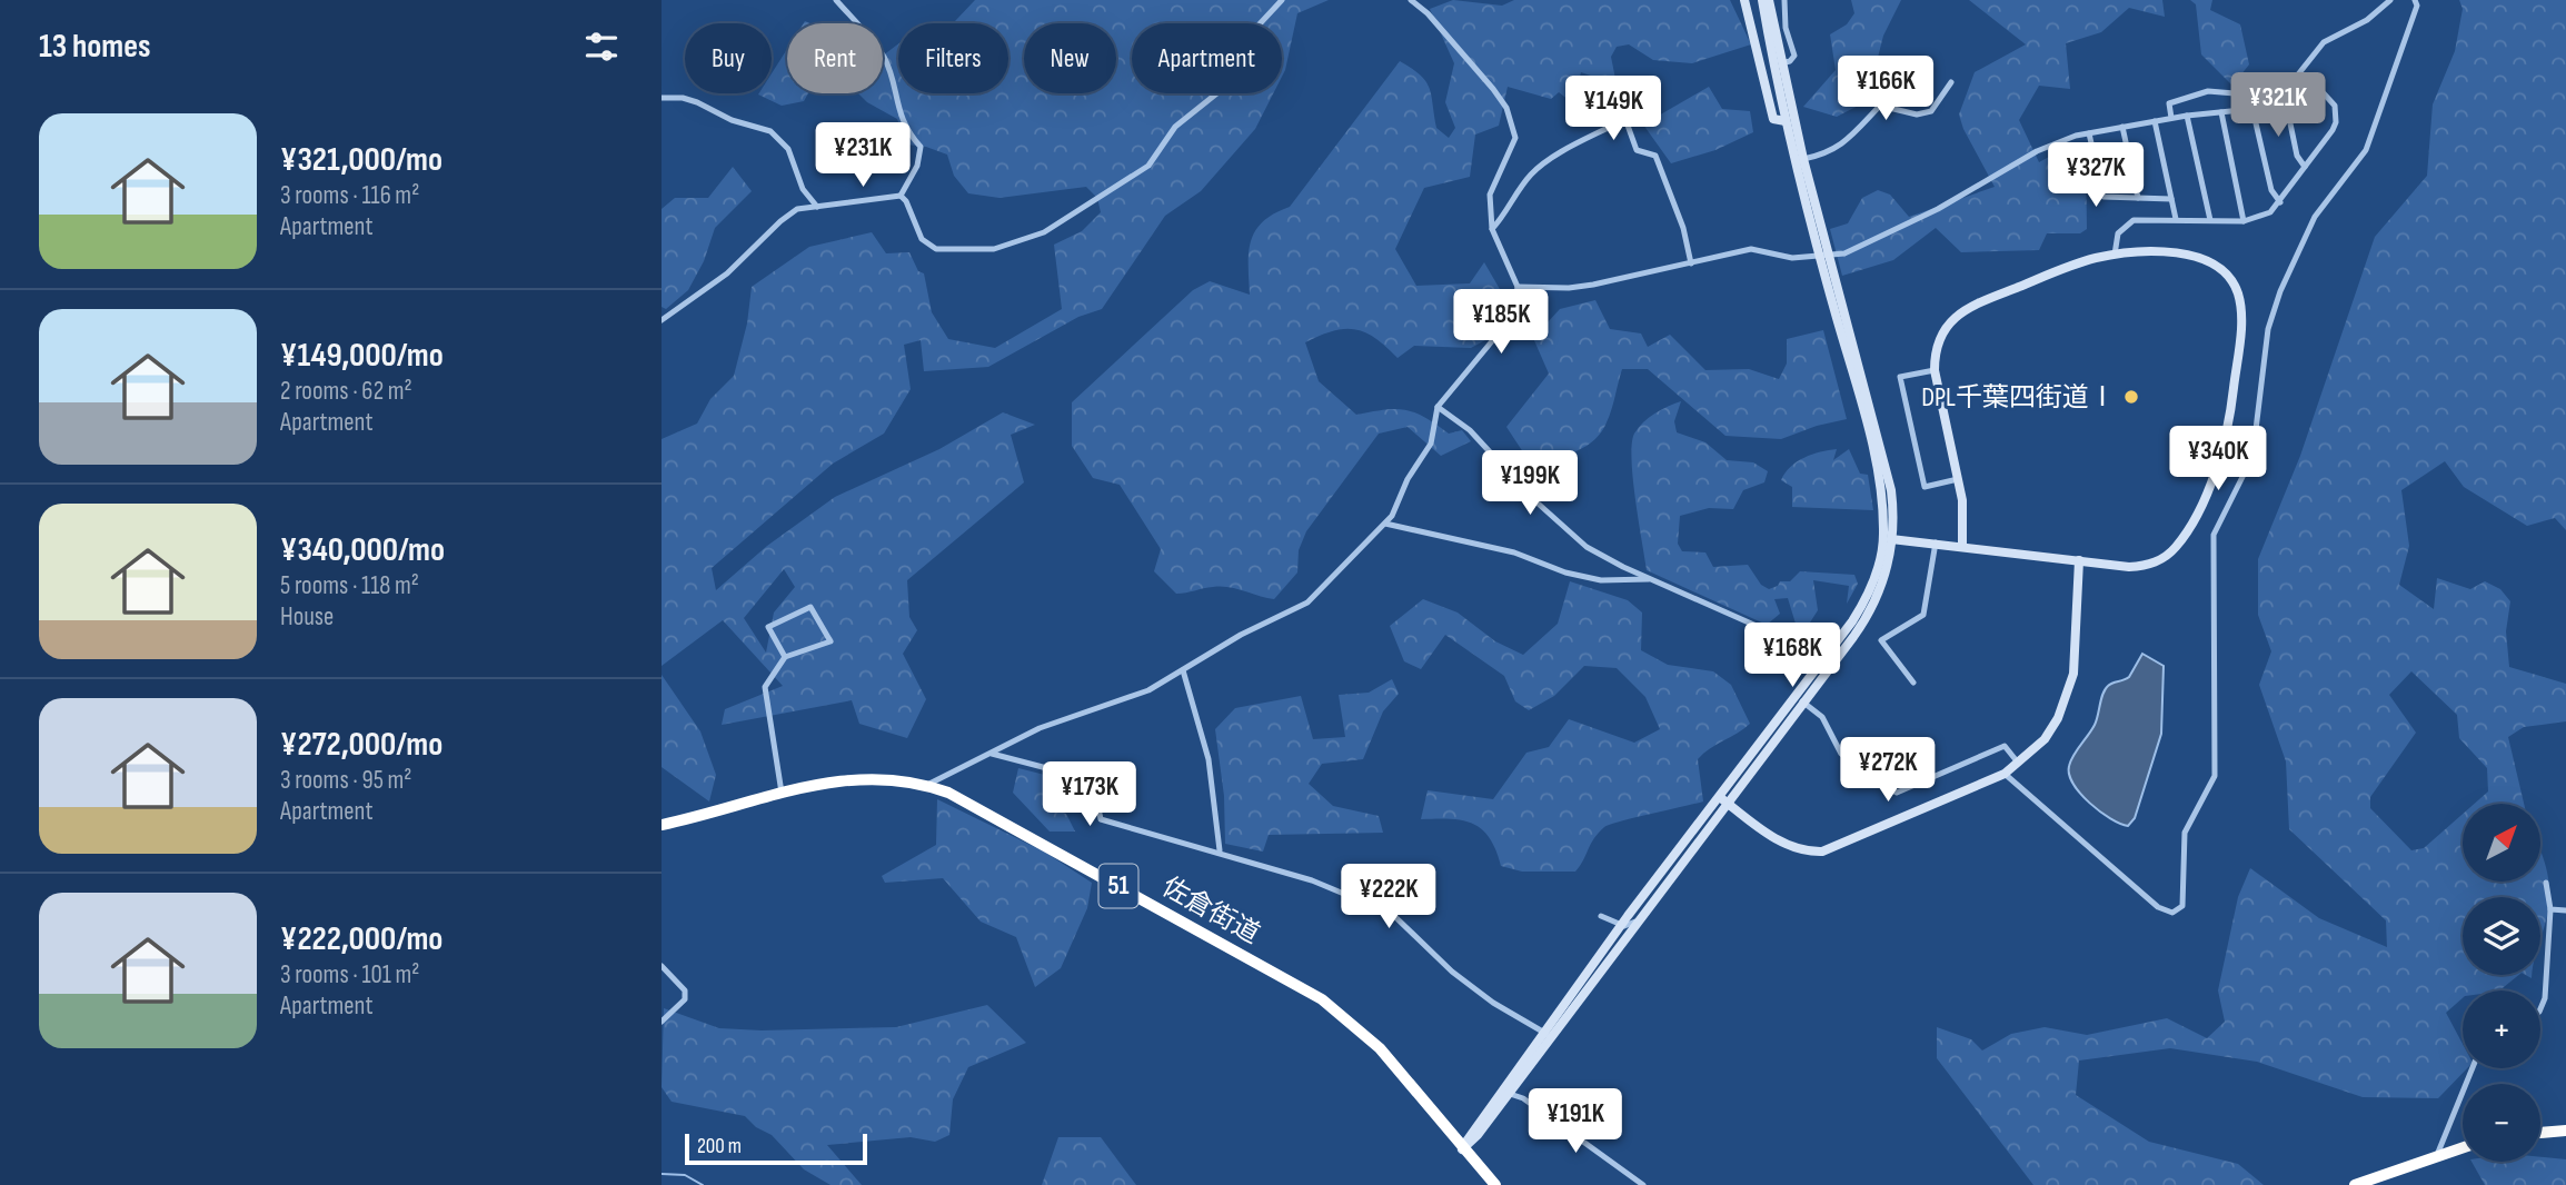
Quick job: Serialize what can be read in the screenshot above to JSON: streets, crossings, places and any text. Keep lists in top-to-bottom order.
{
  "streets": {
    "highway": ["51", "佐倉街道"]
  },
  "places": ["DPL千葉四街道Ⅰ"],
  "scale_bar": "200 m",
  "north": "top right",
  "page": {
    "heading": "13 homes",
    "chip": [
      "Buy",
      "Rent",
      "Filters",
      "New",
      "Apartment"
    ],
    "price": [
      "¥166K",
      "¥321K",
      "¥149K",
      "¥231K",
      "¥327K",
      "¥185K",
      "¥340K",
      "¥199K",
      "¥168K",
      "¥272K",
      "¥173K",
      "¥222K",
      "¥191K"
    ],
    "list": [
      {
        "name": "¥321,000/mo",
        "note": "3 rooms · 116 m² · Apartment"
      },
      {
        "name": "¥149,000/mo",
        "note": "2 rooms · 62 m² · Apartment"
      },
      {
        "name": "¥340,000/mo",
        "note": "5 rooms · 118 m² · House"
      },
      {
        "name": "¥272,000/mo",
        "note": "3 rooms · 95 m² · Apartment"
      },
      {
        "name": "¥222,000/mo",
        "note": "3 rooms · 101 m² · Apartment"
      }
    ],
    "map_buttons": ["+", "−"],
    "scale": "200 m"
  }
}
